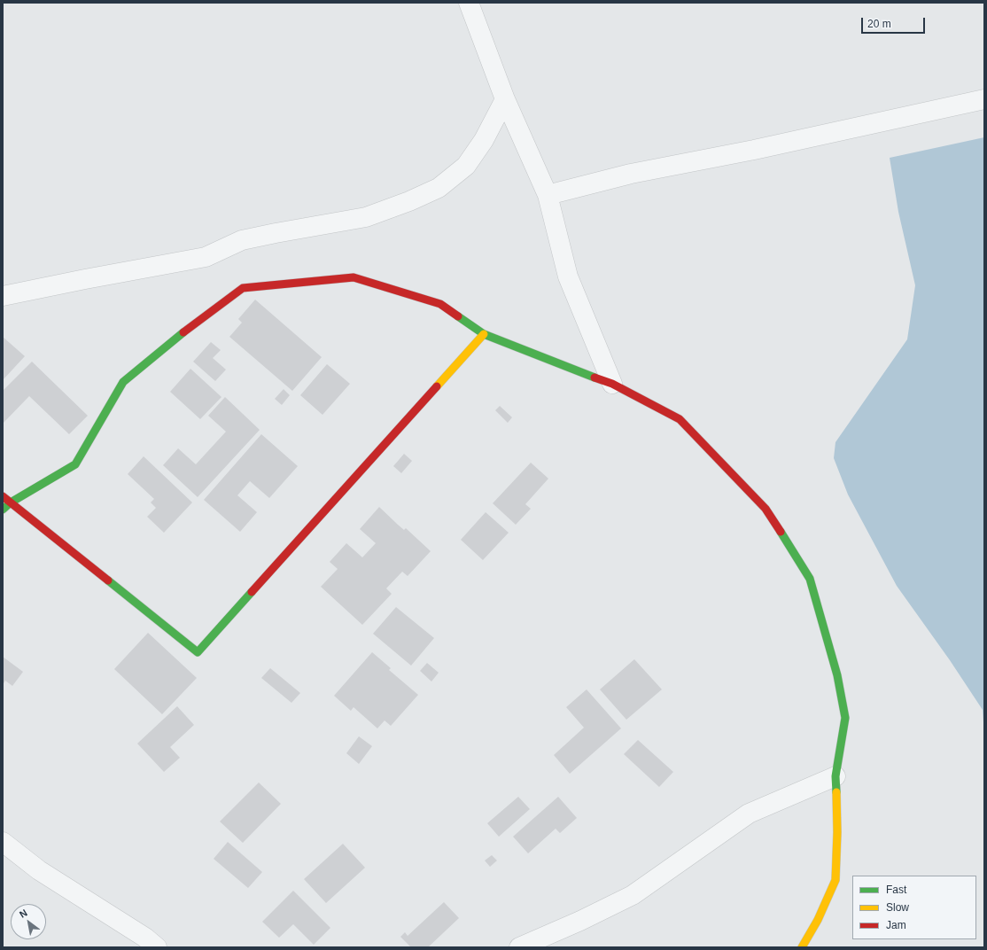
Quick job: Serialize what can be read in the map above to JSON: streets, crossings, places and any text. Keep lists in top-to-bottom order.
{
  "legend": ["Fast", "Slow", "Jam"],
  "scale_bar": "20 m",
  "north": "top left"
}
